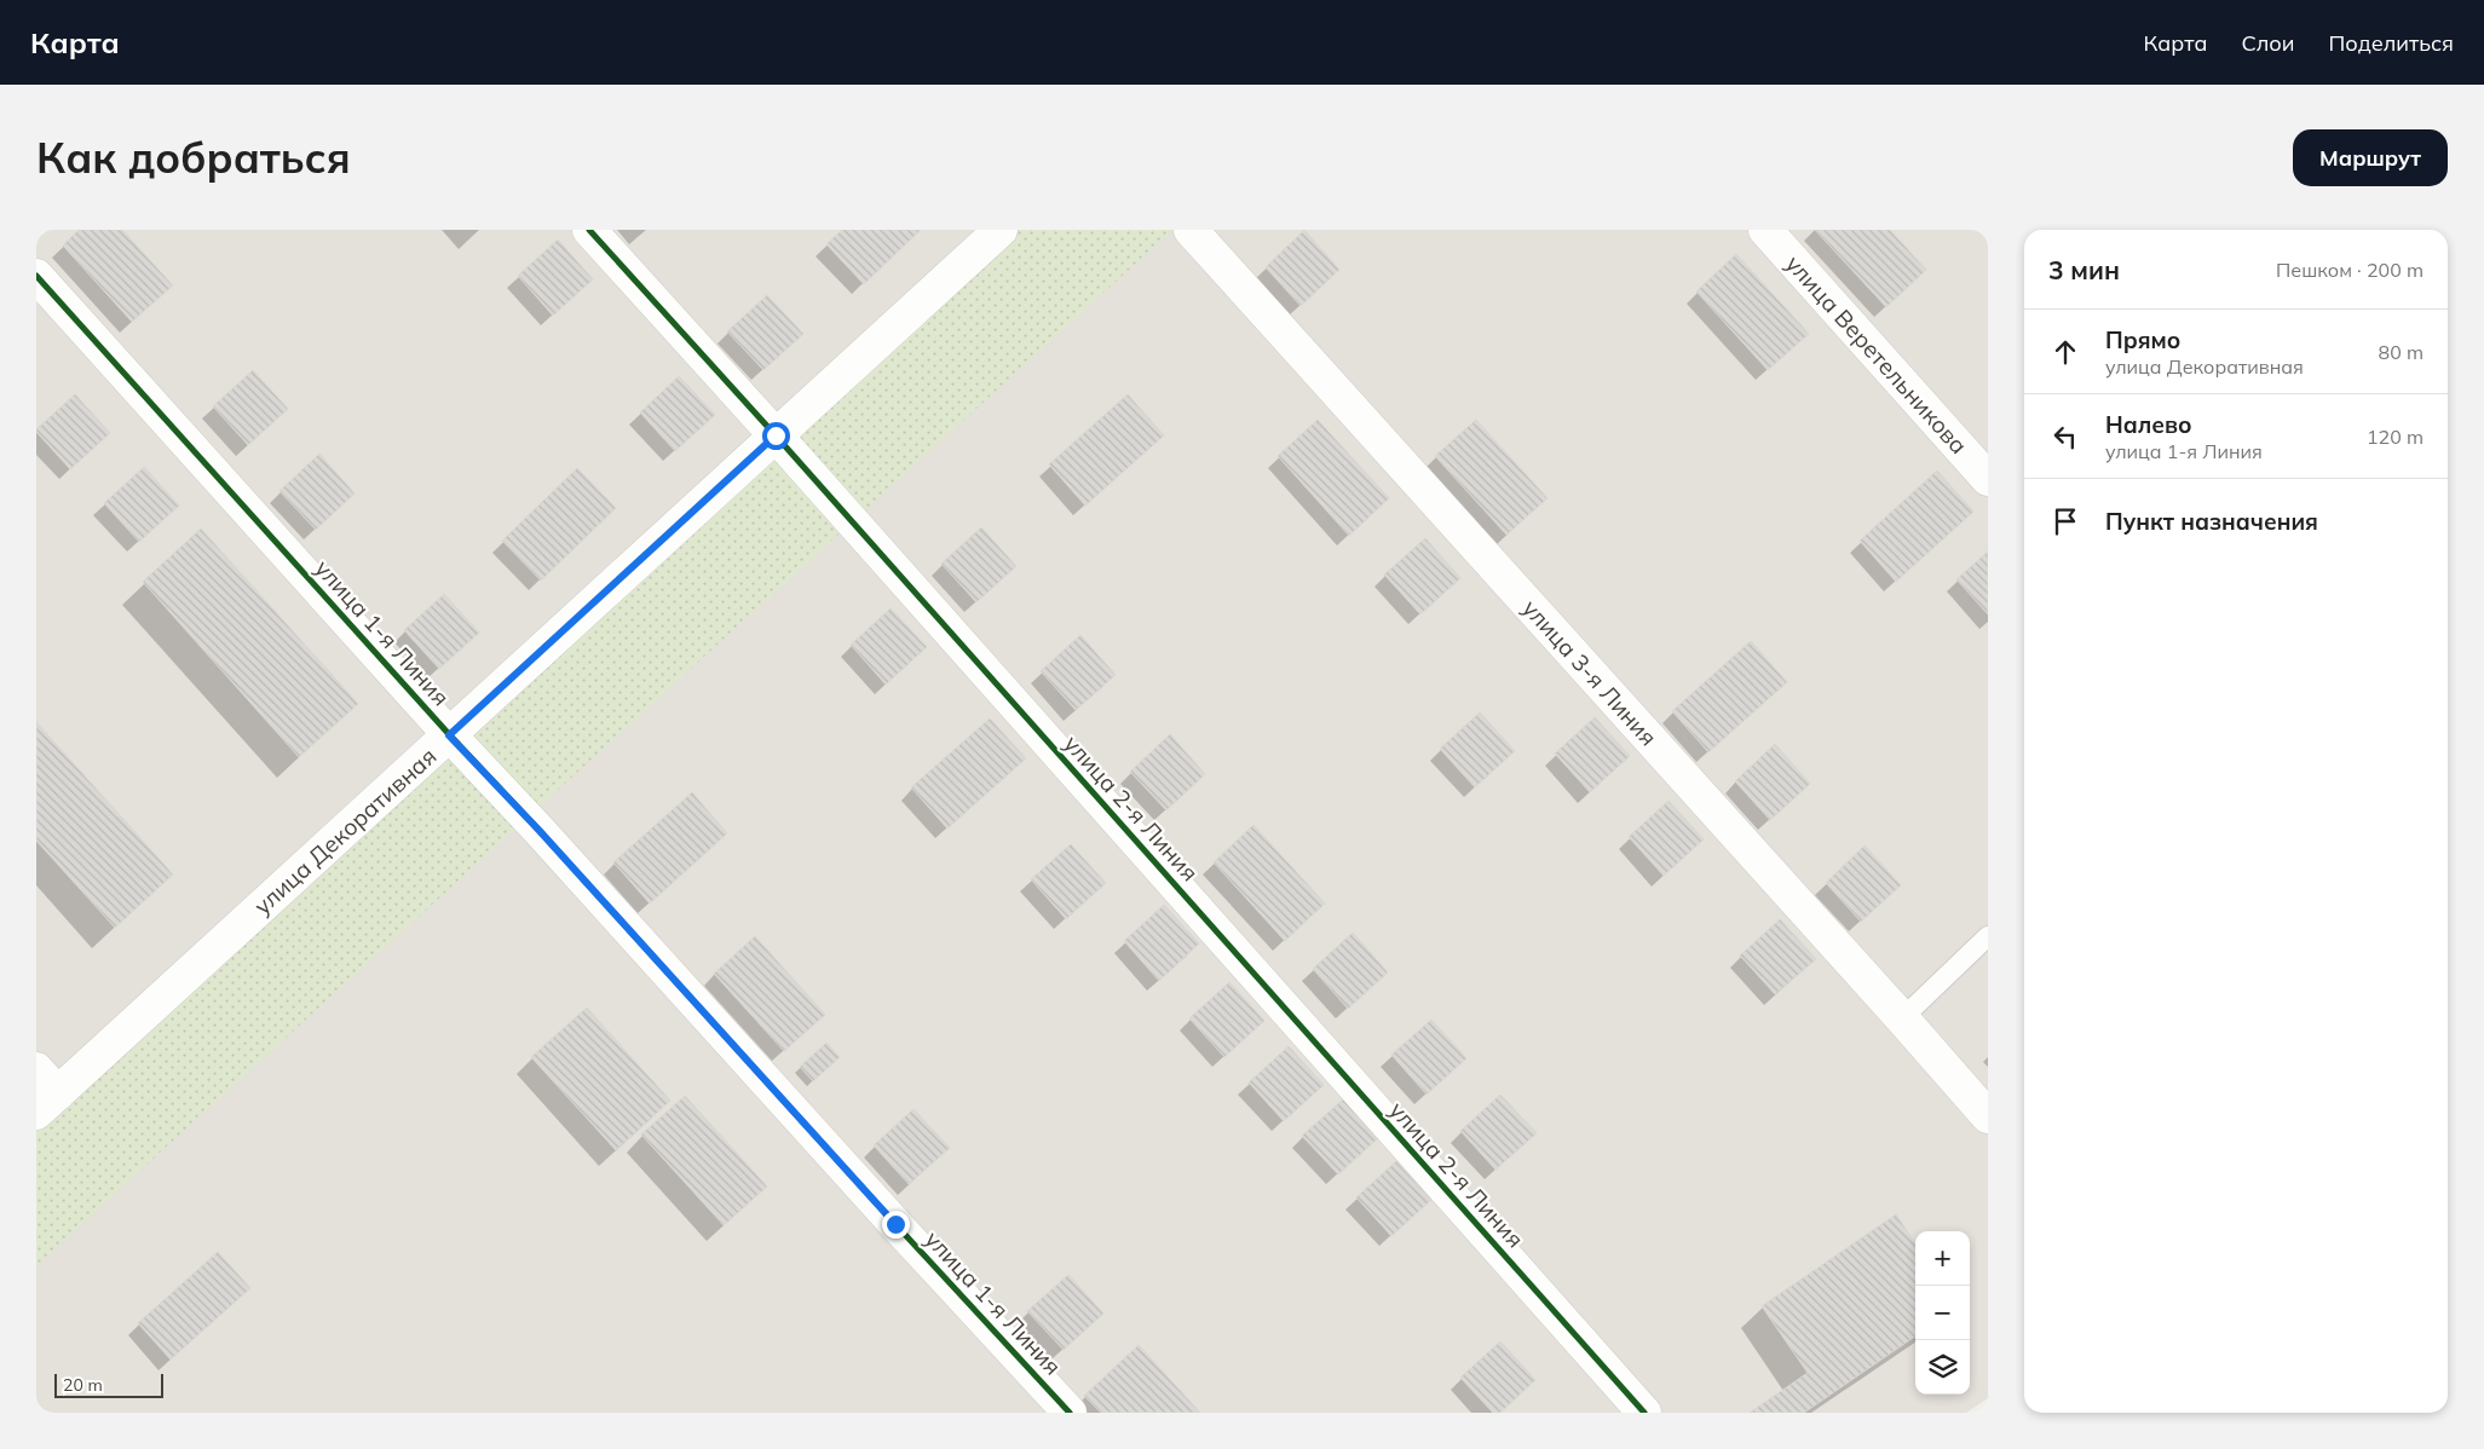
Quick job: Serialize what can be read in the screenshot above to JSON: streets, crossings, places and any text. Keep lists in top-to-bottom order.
{
  "streets": {
    "street": [
      "улица Веретельникова",
      "улица 1-я Линия",
      "улица 3-я Линия",
      "улица 2-я Линия",
      "улица Декоративная"
    ]
  },
  "crossings": [
    ["улица 1-я Линия", "улица Декоративная"],
    ["улица 2-я Линия", "улица Декоративная"]
  ],
  "scale_bar": "20 m",
  "page": {
    "header": "Карта",
    "nav": ["Карта", "Слои", "Поделиться"],
    "buttons": "Маршрут",
    "title": "Как добраться",
    "heading": ["3 мин", "Пешком · 200 m"],
    "list": [
      ["Прямо", "улица Декоративная", "80 m"],
      ["Налево", "улица 1-я Линия", "120 m"],
      "Пункт назначения"
    ],
    "map_buttons": ["+", "−"],
    "scale": "20 m"
  }
}
